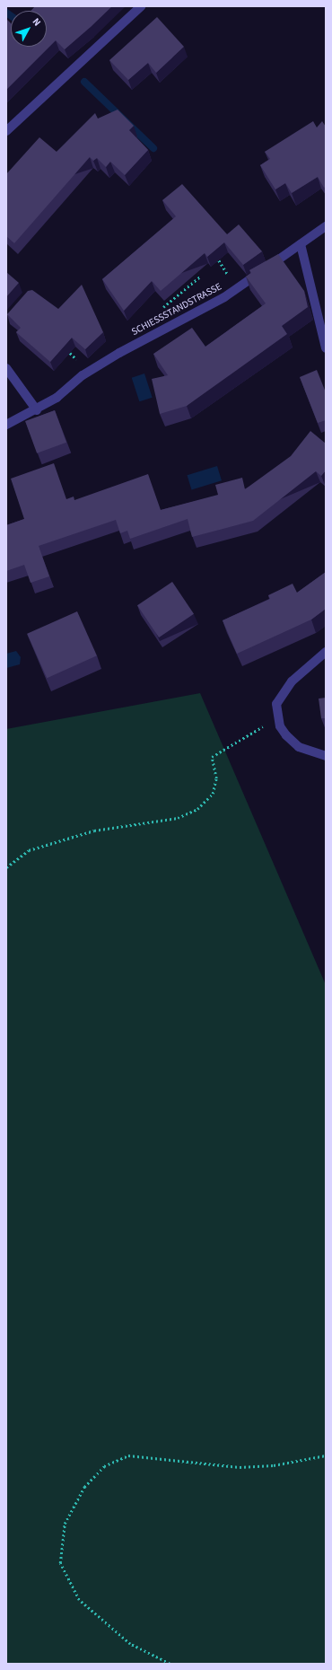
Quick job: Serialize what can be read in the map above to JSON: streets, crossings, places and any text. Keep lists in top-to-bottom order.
{
  "streets": {
    "street": ["SCHIESSSTANDSTRASSE"]
  },
  "north": "top right"
}
